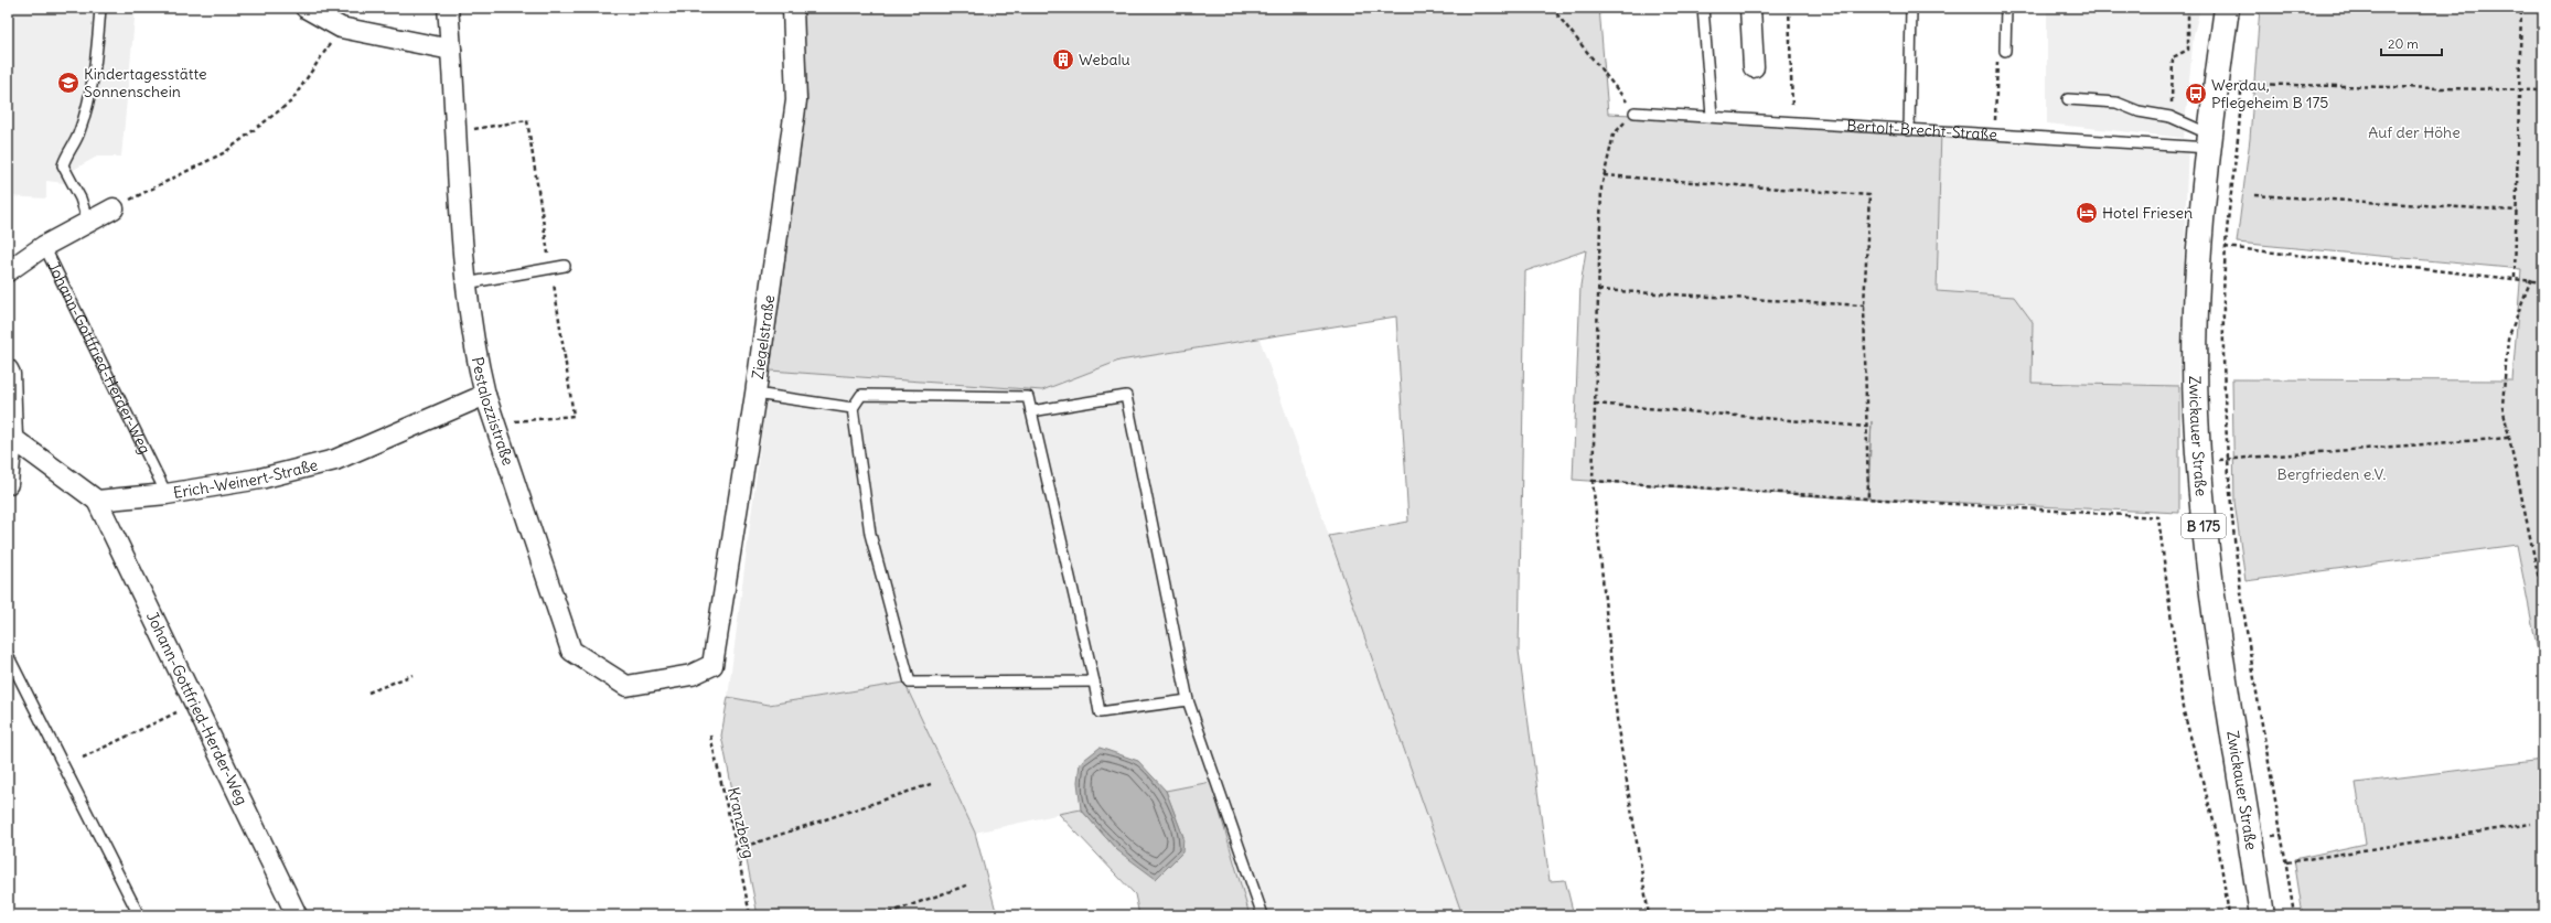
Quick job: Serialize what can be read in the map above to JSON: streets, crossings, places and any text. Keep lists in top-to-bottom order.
{
  "streets": {
    "main road": ["Zwickauer Straße", "B 175"],
    "street": [
      "Ziegelstraße",
      "Johann-Gottfried-Herder-Weg",
      "Pestalozzistraße",
      "Erich-Weinert-Straße"
    ],
    "lane": ["Bertolt-Brecht-Straße"],
    "path": ["Kranzberg"]
  },
  "crossings": [
    ["Bertolt-Brecht-Straße", "Zwickauer Straße"],
    ["Ziegelstraße", "Pestalozzistraße"],
    ["Johann-Gottfried-Herder-Weg", "Erich-Weinert-Straße"],
    ["Pestalozzistraße", "Erich-Weinert-Straße"]
  ],
  "parks": ["Auf der Höhe", "Bergfrieden e.V."],
  "places": {
    "building": ["Webalu"],
    "school or university": ["Kindertagesstätte Sonnenschein"],
    "bus stop": ["Werdau, Pflegeheim B 175"],
    "hotel": ["Hotel Friesen"]
  },
  "scale_bar": "20 m"
}
